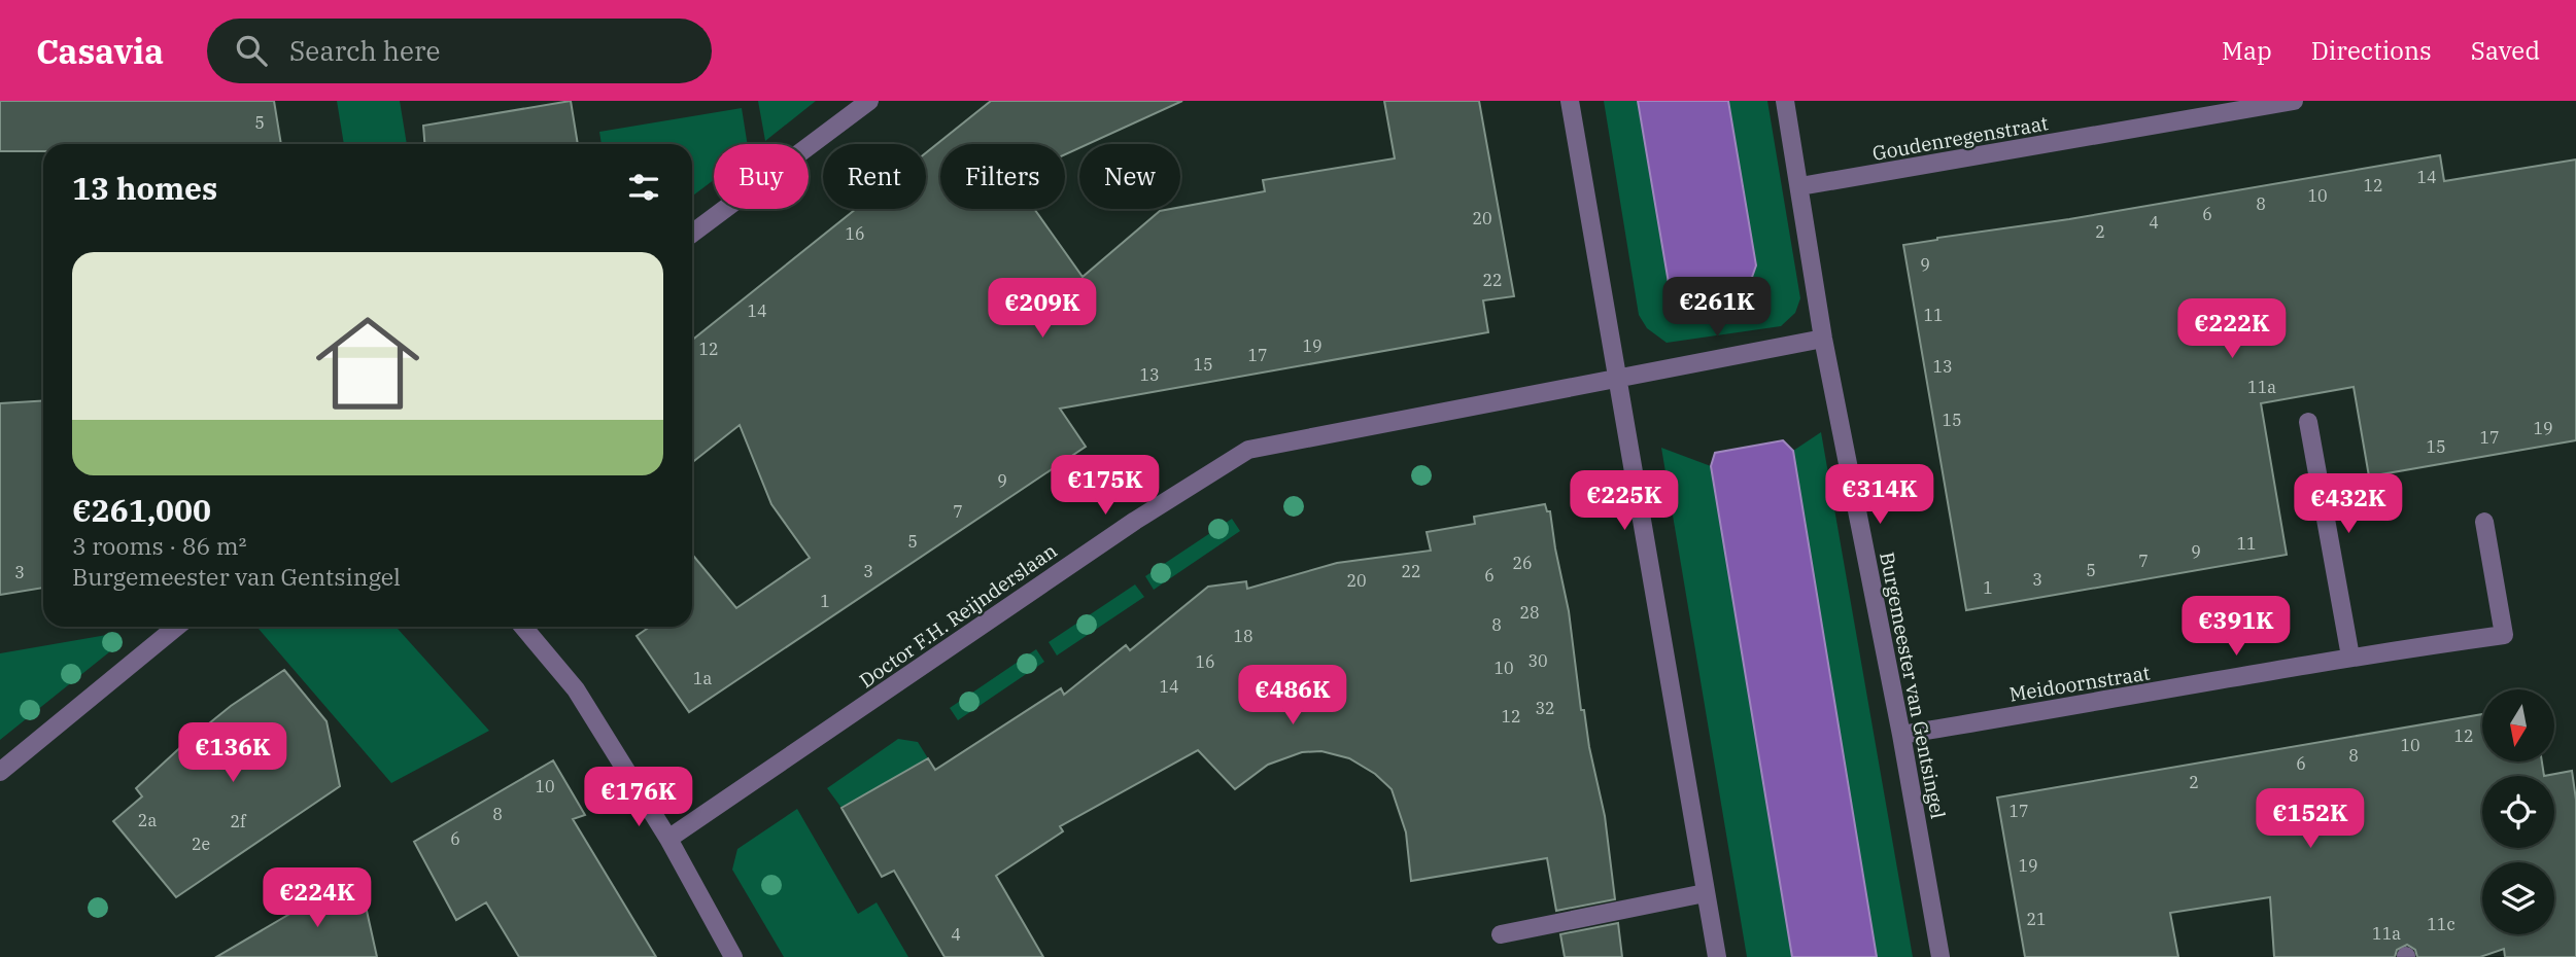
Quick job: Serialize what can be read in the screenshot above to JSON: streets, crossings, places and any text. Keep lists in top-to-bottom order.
{
  "streets": {
    "street": [
      "Goudenregenstraat",
      "Doctor F.H. Reijnderslaan",
      "Meidoornstraat",
      "Burgemeester van Gentsingel"
    ]
  },
  "crossings": [
    ["Goudenregenstraat", "Burgemeester van Gentsingel"],
    ["Meidoornstraat", "Burgemeester van Gentsingel"]
  ],
  "house_numbers": [
    "5",
    "14",
    "12",
    "10",
    "8",
    "6",
    "20",
    "4",
    "2",
    "16",
    "9",
    "22",
    "14",
    "11",
    "19",
    "12",
    "17",
    "15",
    "13",
    "13",
    "11a",
    "15",
    "19",
    "17",
    "15",
    "9",
    "7",
    "5",
    "11",
    "9",
    "7",
    "26",
    "5",
    "3",
    "22",
    "3",
    "6",
    "3",
    "20",
    "1",
    "1",
    "28",
    "8",
    "18",
    "30",
    "16",
    "10",
    "1a",
    "14",
    "32",
    "12",
    "12",
    "10",
    "8",
    "6",
    "2",
    "10",
    "17",
    "8",
    "2a",
    "2f",
    "6",
    "2e",
    "19",
    "21",
    "11c",
    "11a",
    "4"
  ],
  "north": "bottom",
  "page": {
    "header": "Casavia",
    "search": "Search here",
    "nav": ["Map", "Directions", "Saved"],
    "chip": [
      "Buy",
      "Rent",
      "Filters",
      "New"
    ],
    "heading": "13 homes",
    "list": [
      {
        "name": "€261,000",
        "note": "3 rooms · 86 m² · Burgemeester van Gentsingel"
      }
    ],
    "price": [
      "€261K",
      "€209K",
      "€222K",
      "€175K",
      "€314K",
      "€225K",
      "€432K",
      "€391K",
      "€486K",
      "€136K",
      "€176K",
      "€152K",
      "€224K"
    ]
  }
}
